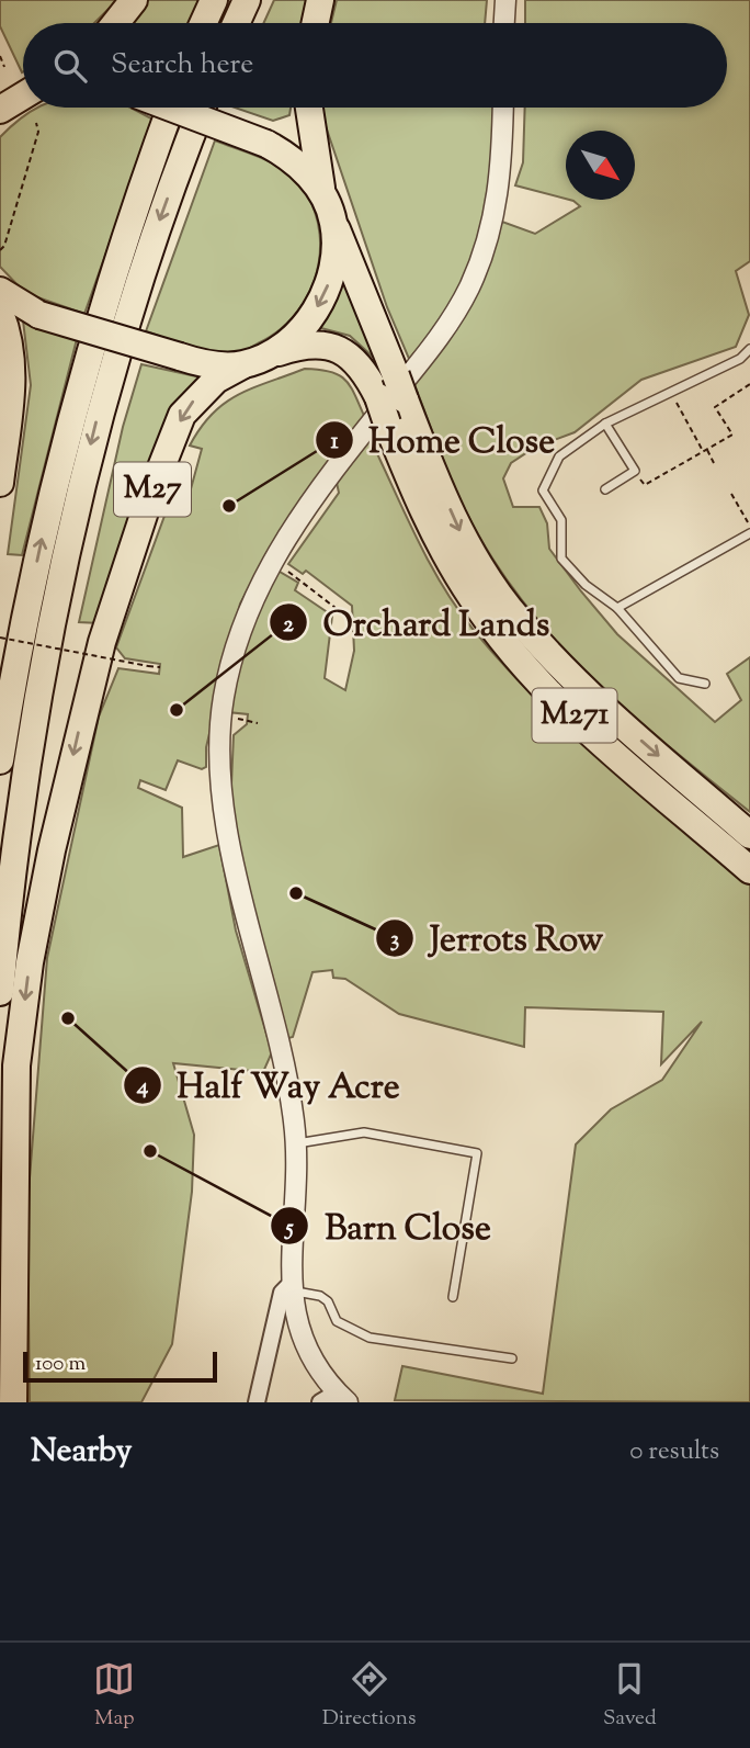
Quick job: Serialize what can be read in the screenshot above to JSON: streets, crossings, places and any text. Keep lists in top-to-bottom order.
{
  "streets": {
    "highway": ["M27", "M271"]
  },
  "crossings": [
    ["M27", "M271"]
  ],
  "places": [
    "Home Close",
    "Orchard Lands",
    "Jerrots Row",
    "Half Way Acre",
    "Barn Close"
  ],
  "scale_bar": "100 m",
  "north": "bottom right",
  "page": {
    "search": "Search here",
    "scale": "100 m",
    "heading": ["Nearby", "0 results"],
    "nav": ["Map", "Directions", "Saved"]
  }
}
